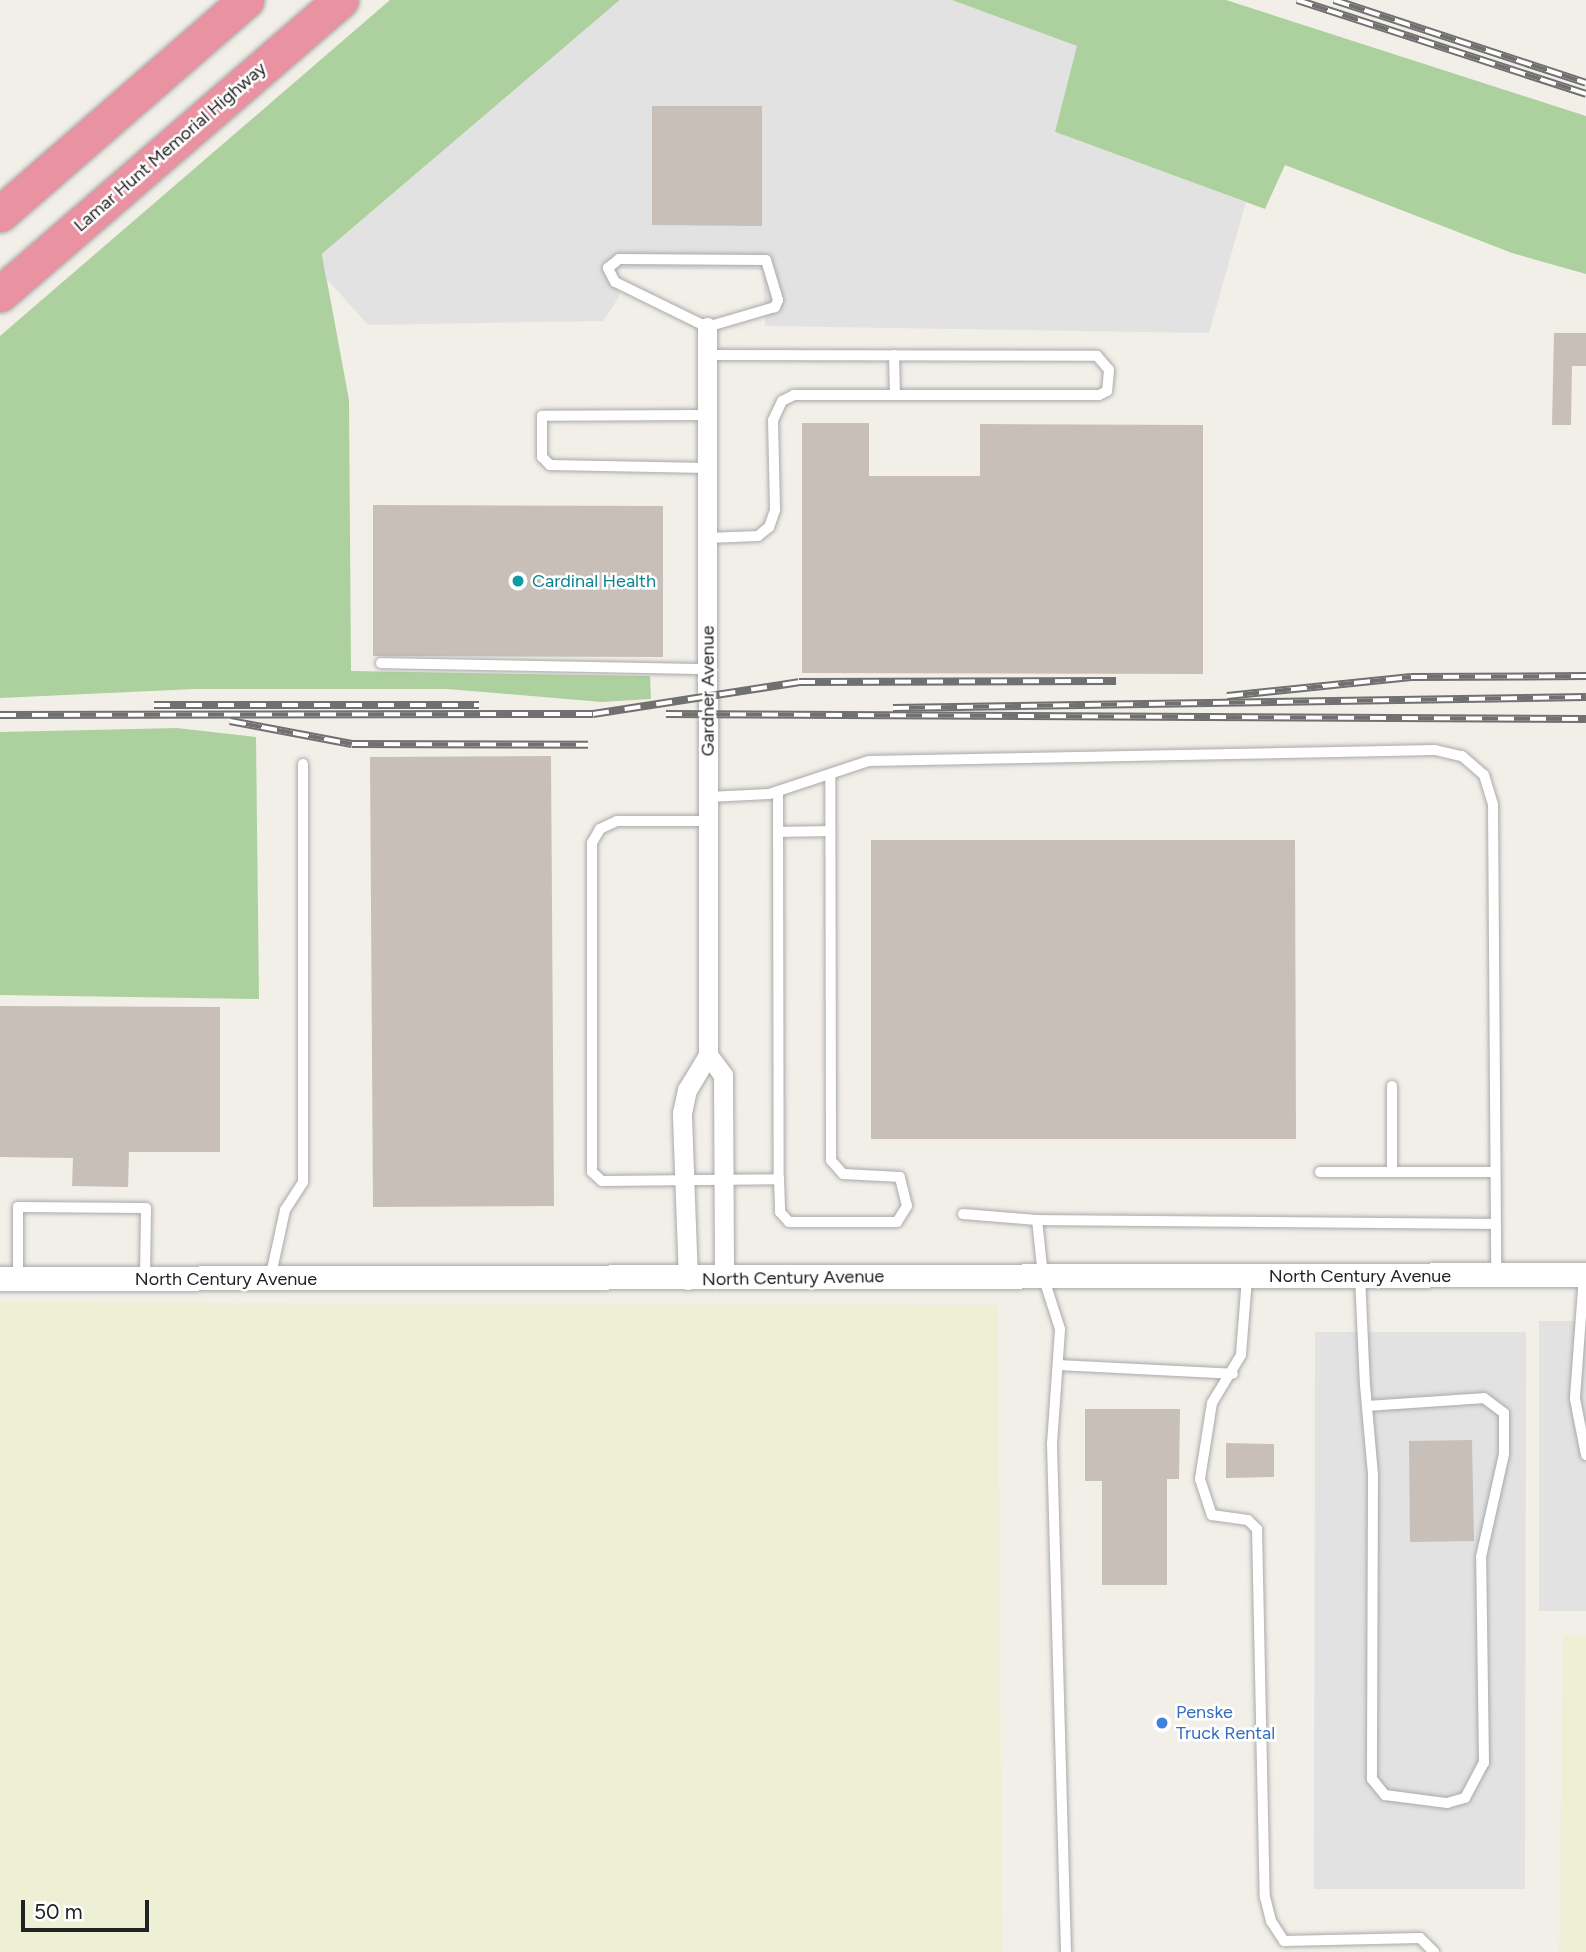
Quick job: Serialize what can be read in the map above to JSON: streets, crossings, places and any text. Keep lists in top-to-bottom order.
{
  "streets": {
    "highway": ["Lamar Hunt Memorial Highway"],
    "street": ["Gardner Avenue", "North Century Avenue"]
  },
  "crossings": [
    ["Gardner Avenue", "North Century Avenue"]
  ],
  "places": ["Cardinal Health", "Penske Truck Rental"],
  "scale_bar": "50 m"
}
